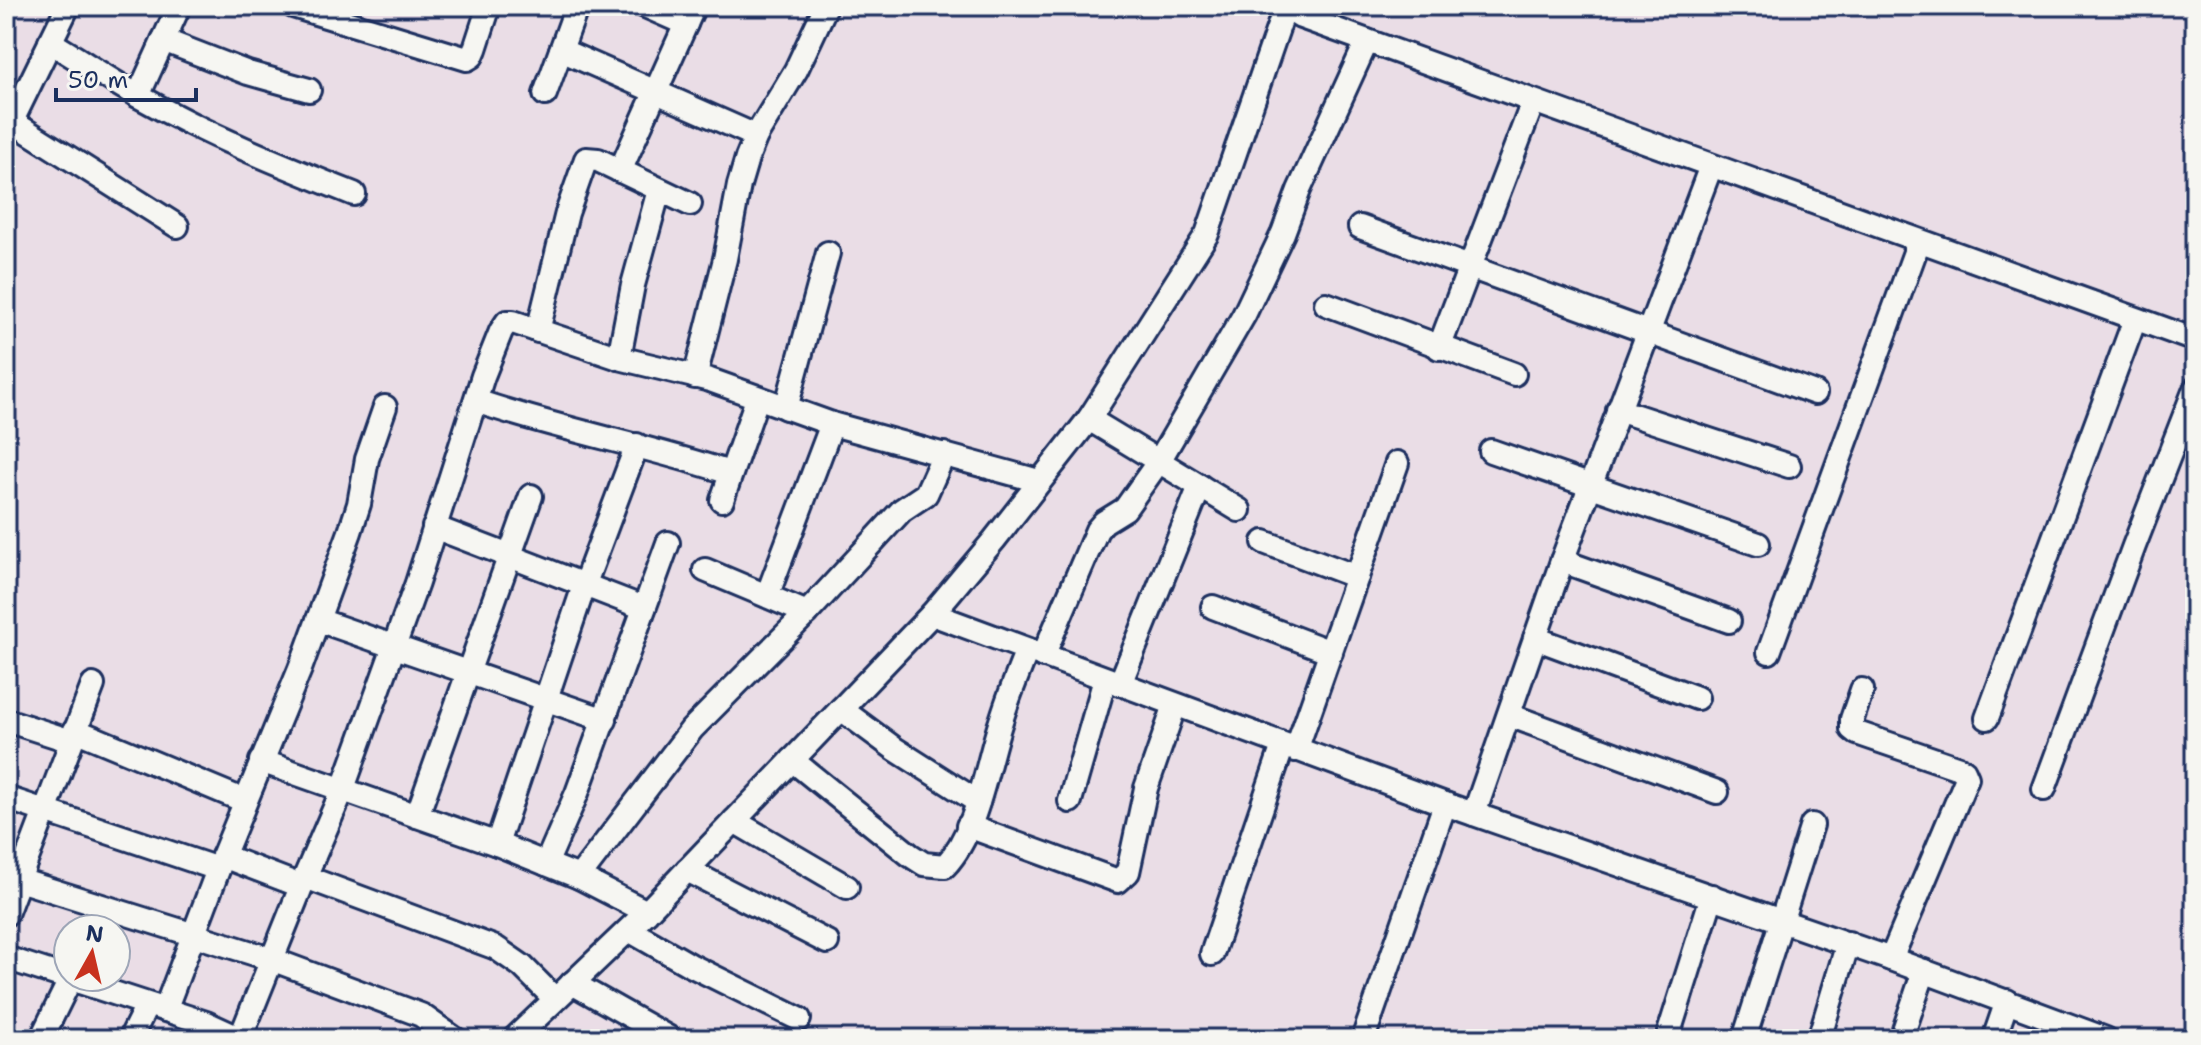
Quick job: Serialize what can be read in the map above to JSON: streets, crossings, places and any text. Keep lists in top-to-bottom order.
{
  "scale_bar": "50 m",
  "north": "top"
}
